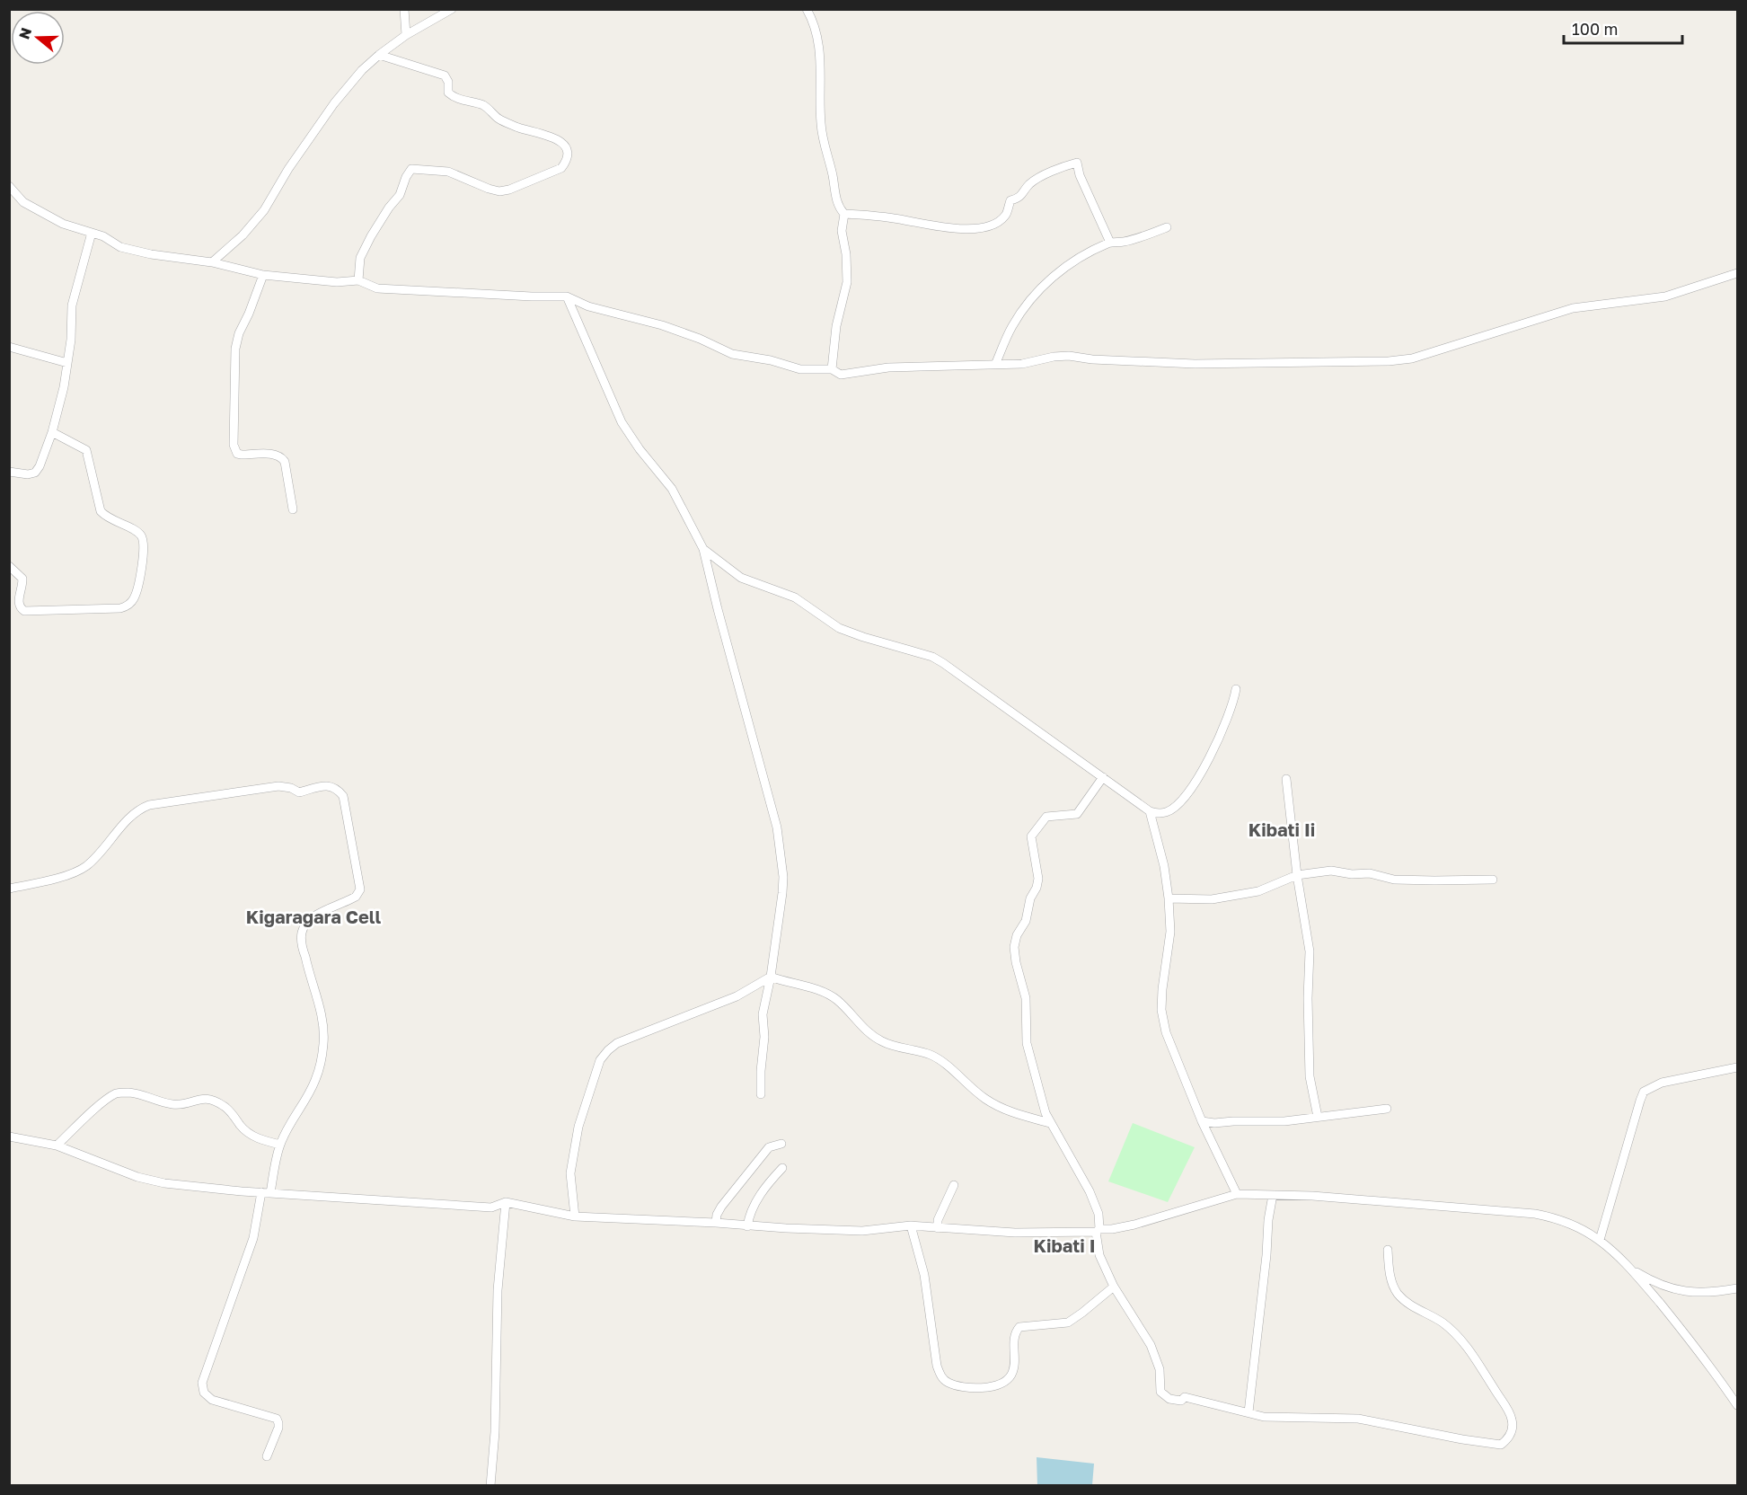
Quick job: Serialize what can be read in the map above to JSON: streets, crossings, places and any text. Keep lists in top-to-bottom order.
{
  "districts": ["Kibati Ii", "Kigaragara Cell", "Kibati I"],
  "scale_bar": "100 m",
  "north": "left"
}
